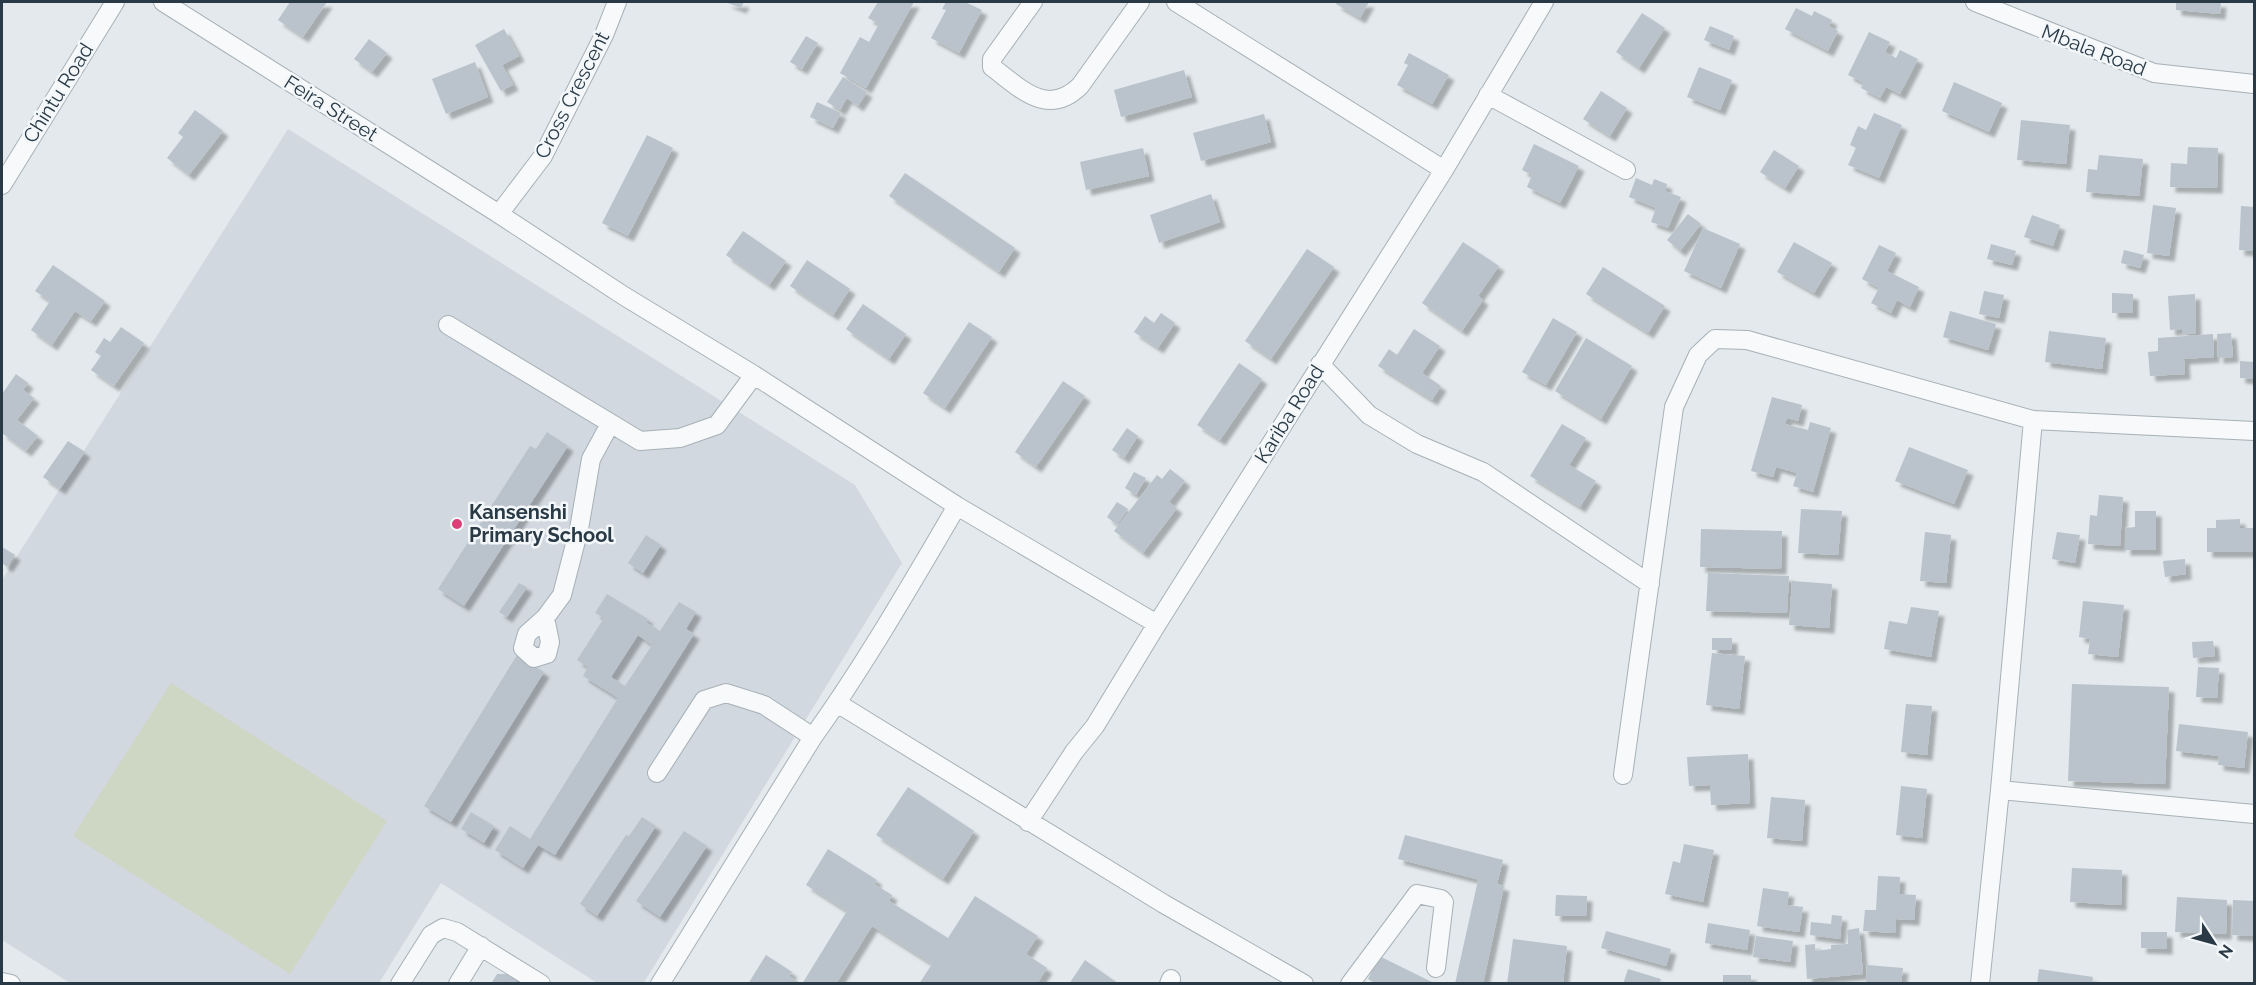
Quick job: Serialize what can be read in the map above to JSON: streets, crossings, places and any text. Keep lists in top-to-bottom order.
{
  "streets": {
    "street": [
      "Mbala Road",
      "Chintu Road",
      "Cross Crescent",
      "Feira Street",
      "Kariba Road"
    ]
  },
  "crossings": [
    ["Cross Crescent", "Feira Street"],
    ["Feira Street", "Kariba Road"]
  ],
  "places": ["Kansenshi Primary School"],
  "north": "bottom right"
}
